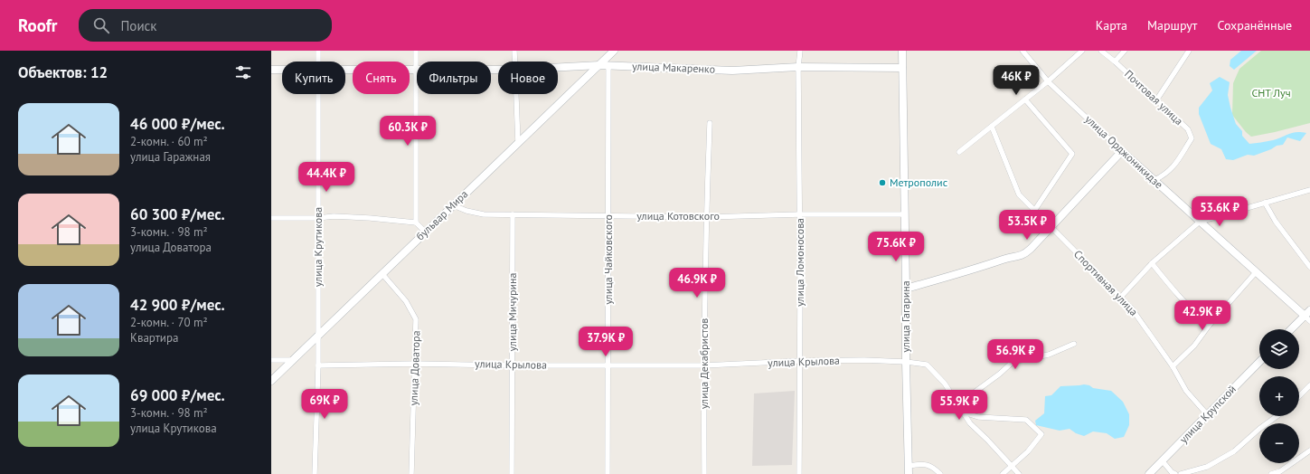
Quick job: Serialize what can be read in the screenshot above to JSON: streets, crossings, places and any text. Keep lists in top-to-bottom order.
{
  "streets": {
    "street": [
      "улица Макаренко",
      "Почтовая улица",
      "улица Орджоникидзе",
      "бульвар Мира",
      "улица Котовского",
      "улица Крутикова",
      "улица Чайковского",
      "улица Ломоносова",
      "Спортивная улица",
      "улица Мичурина",
      "улица Гагарина",
      "улица Крылова",
      "улица Декабристов",
      "улица Доватора",
      "улица Крупской"
    ]
  },
  "crossings": [
    ["улица Макаренко", "бульвар Мира"],
    ["улица Макаренко", "улица Чайковского"],
    ["улица Макаренко", "улица Ломоносова"],
    ["улица Макаренко", "улица Гагарина"],
    ["Почтовая улица", "улица Орджоникидзе"],
    ["бульвар Мира", "улица Котовского"],
    ["бульвар Мира", "улица Крутикова"],
    ["бульвар Мира", "улица Доватора"],
    ["улица Котовского", "улица Чайковского"],
    ["улица Котовского", "улица Ломоносова"],
    ["улица Котовского", "улица Мичурина"],
    ["улица Котовского", "улица Гагарина"],
    ["улица Котовского", "улица Декабристов"],
    ["улица Чайковского", "улица Крылова"],
    ["улица Ломоносова", "улица Крылова"],
    ["Спортивная улица", "улица Крупской"],
    ["улица Мичурина", "улица Крылова"],
    ["улица Гагарина", "улица Крылова"],
    ["улица Крылова", "улица Декабристов"],
    ["улица Крылова", "улица Доватора"]
  ],
  "parks": ["СНТ Луч"],
  "places": ["Метрополис"],
  "page": {
    "header": "Roofr",
    "search": "Поиск",
    "nav": ["Карта", "Маршрут", "Сохранённые"],
    "heading": "Объектов: 12",
    "chip": [
      "Купить",
      "Снять",
      "Фильтры",
      "Новое"
    ],
    "price": [
      "46K ₽",
      "60.3K ₽",
      "44.4K ₽",
      "53.6K ₽",
      "53.5K ₽",
      "75.6K ₽",
      "46.9K ₽",
      "42.9K ₽",
      "37.9K ₽",
      "56.9K ₽",
      "69K ₽",
      "55.9K ₽"
    ],
    "list": [
      {
        "name": "46 000 ₽/мес.",
        "note": "2-комн. · 60 m² · улица Гаражная"
      },
      {
        "name": "60 300 ₽/мес.",
        "note": "3-комн. · 98 m² · улица Доватора"
      },
      {
        "name": "42 900 ₽/мес.",
        "note": "2-комн. · 70 m² · Квартира"
      },
      {
        "name": "69 000 ₽/мес.",
        "note": "3-комн. · 98 m² · улица Крутикова"
      }
    ],
    "map_buttons": ["+", "−"]
  }
}
